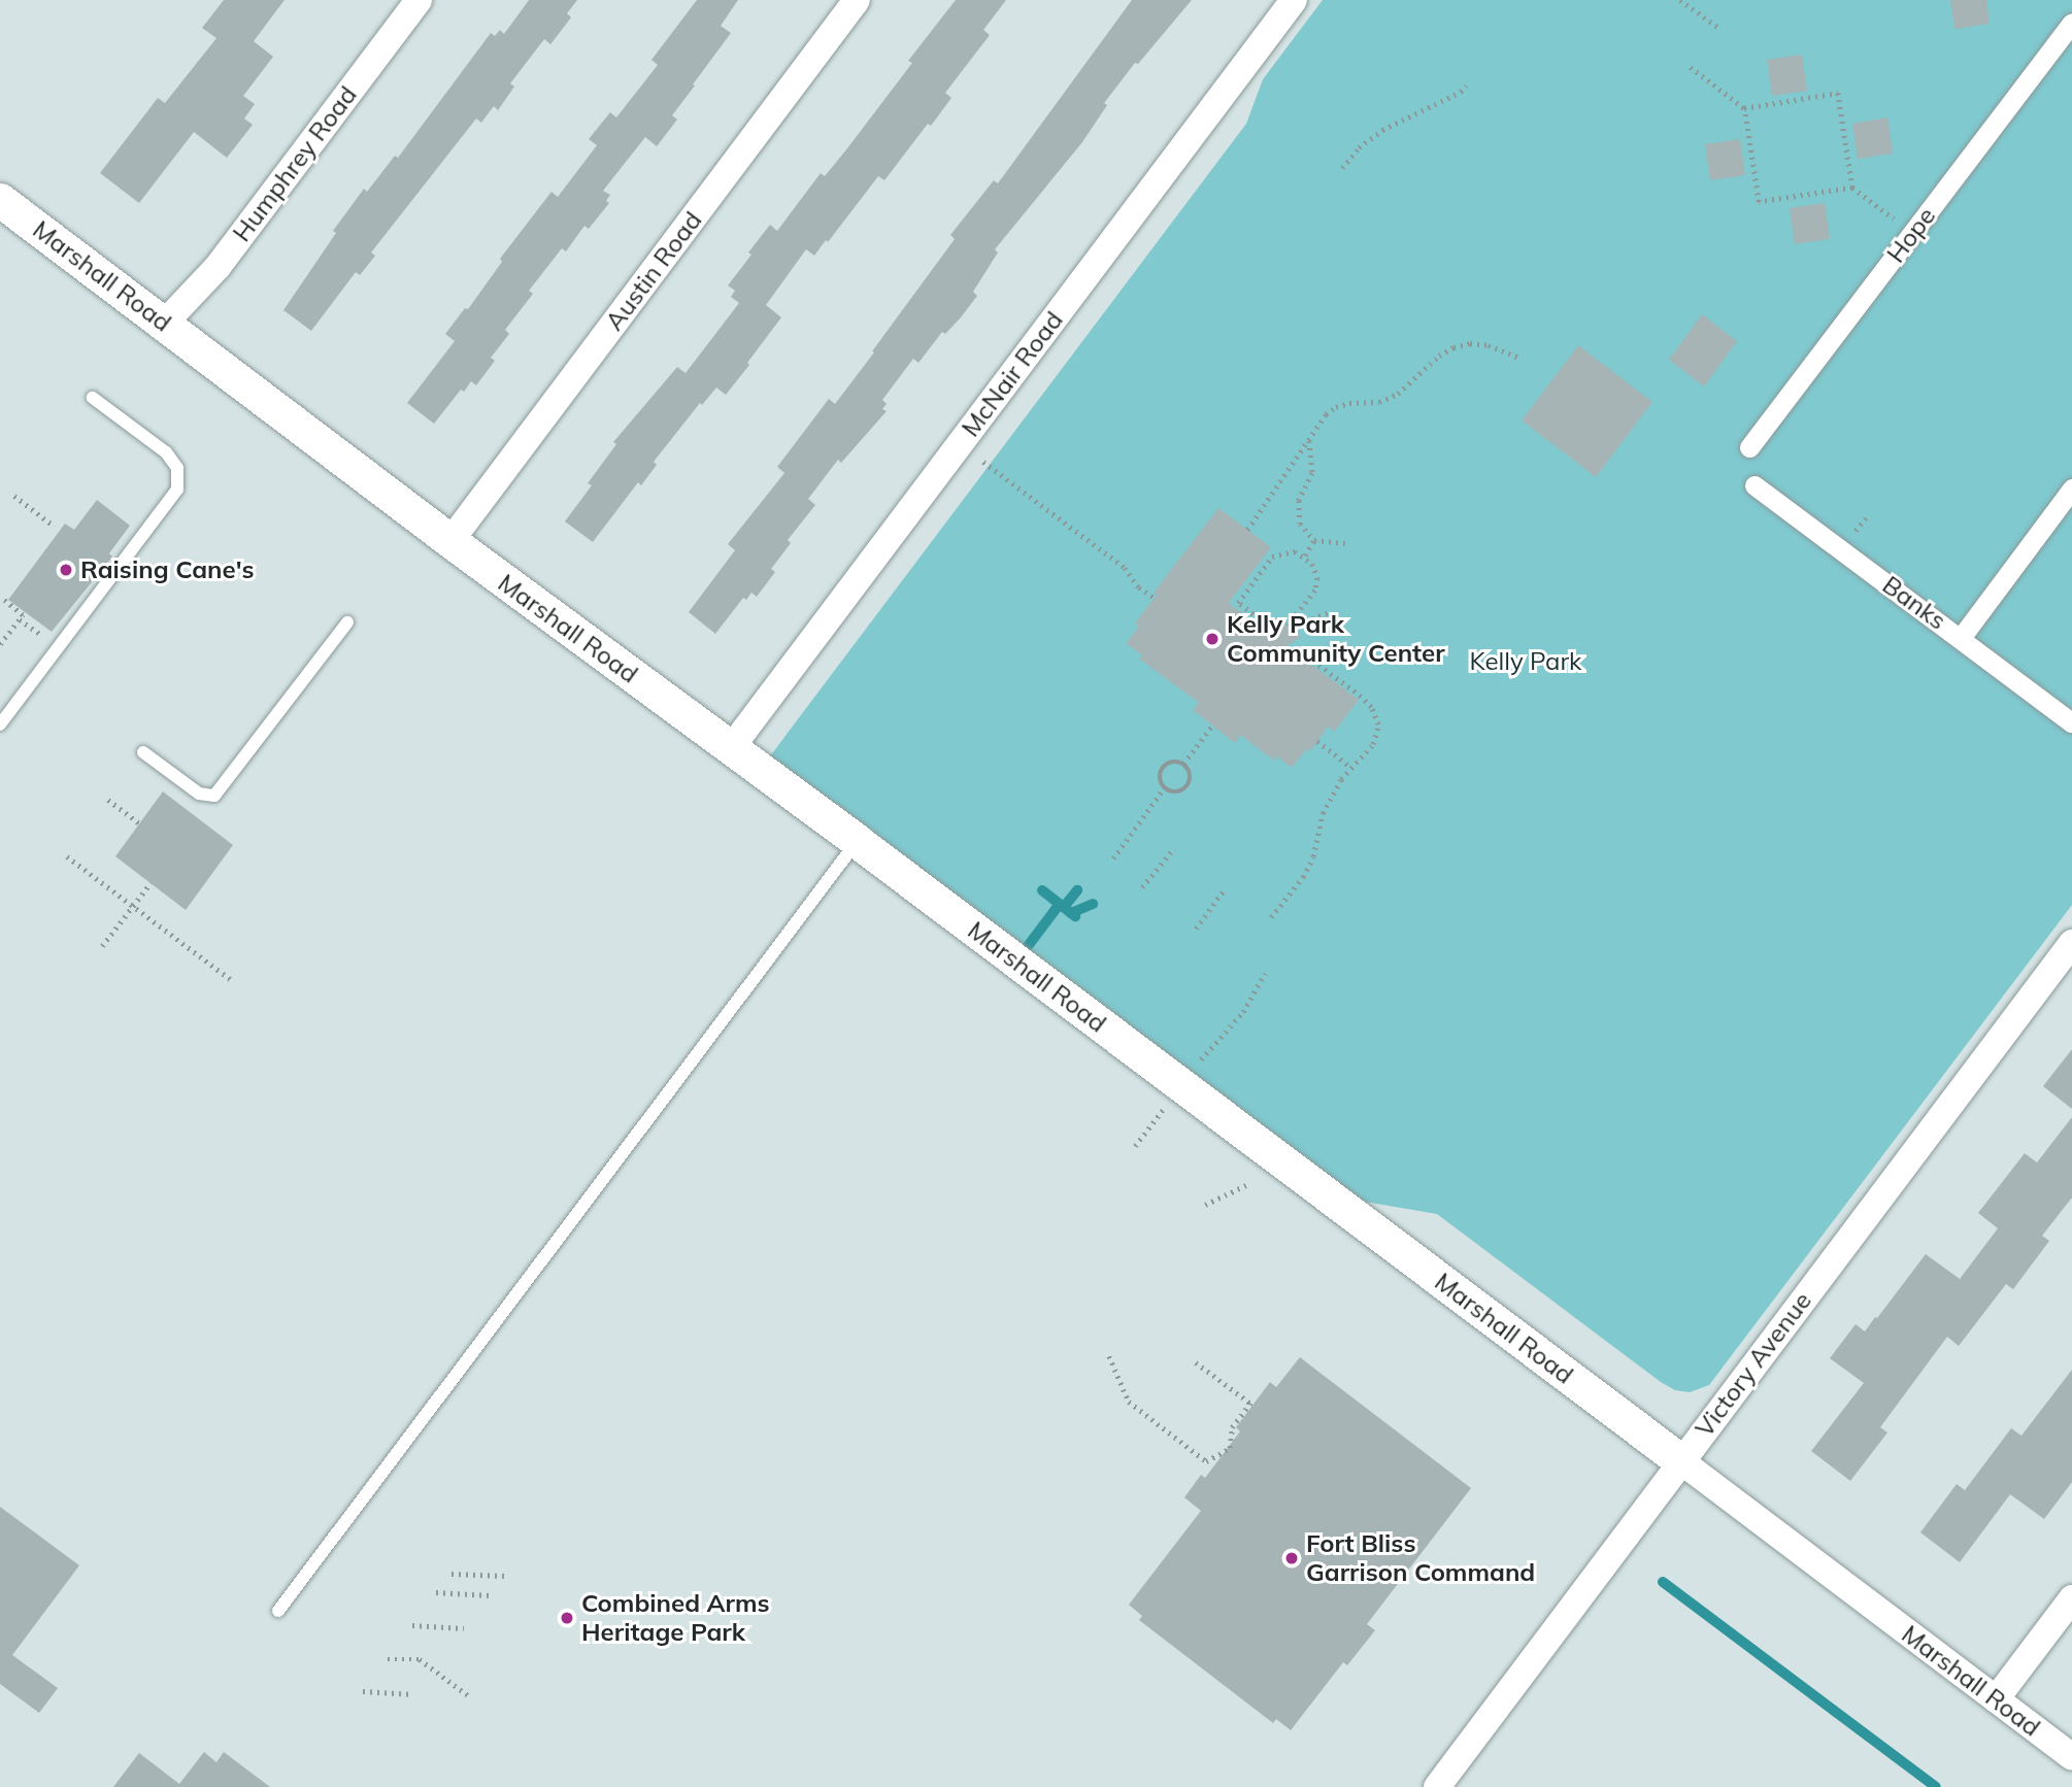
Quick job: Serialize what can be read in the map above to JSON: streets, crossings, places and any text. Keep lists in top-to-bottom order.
{
  "streets": {
    "street": [
      "Humphrey Road",
      "Hope",
      "Austin Road",
      "Marshall Road",
      "McNair Road",
      "Banks",
      "Victory Avenue"
    ]
  },
  "crossings": [
    ["Humphrey Road", "Marshall Road"],
    ["Austin Road", "Marshall Road"],
    ["Marshall Road", "McNair Road"],
    ["Marshall Road", "Victory Avenue"]
  ],
  "parks": ["Kelly Park"],
  "places": [
    "Raising Cane's",
    "Kelly Park Community Center",
    "Fort Bliss Garrison Command",
    "Combined Arms Heritage Park"
  ]
}
